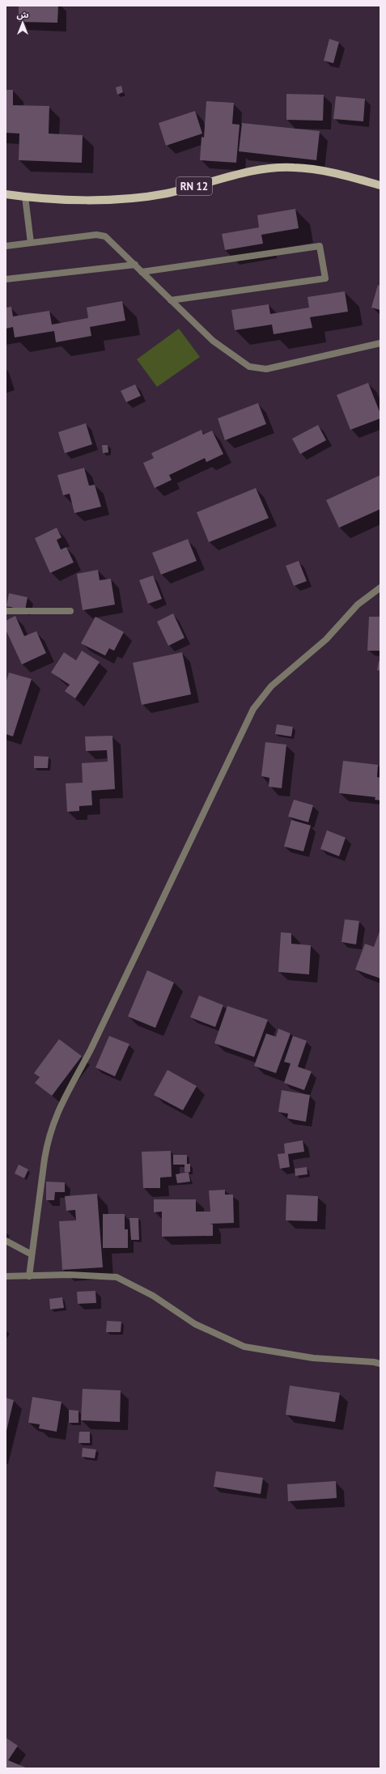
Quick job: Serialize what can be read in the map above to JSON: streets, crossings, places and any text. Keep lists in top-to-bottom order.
{
  "streets": {
    "main road": ["RN 12"]
  },
  "north": "top"
}
